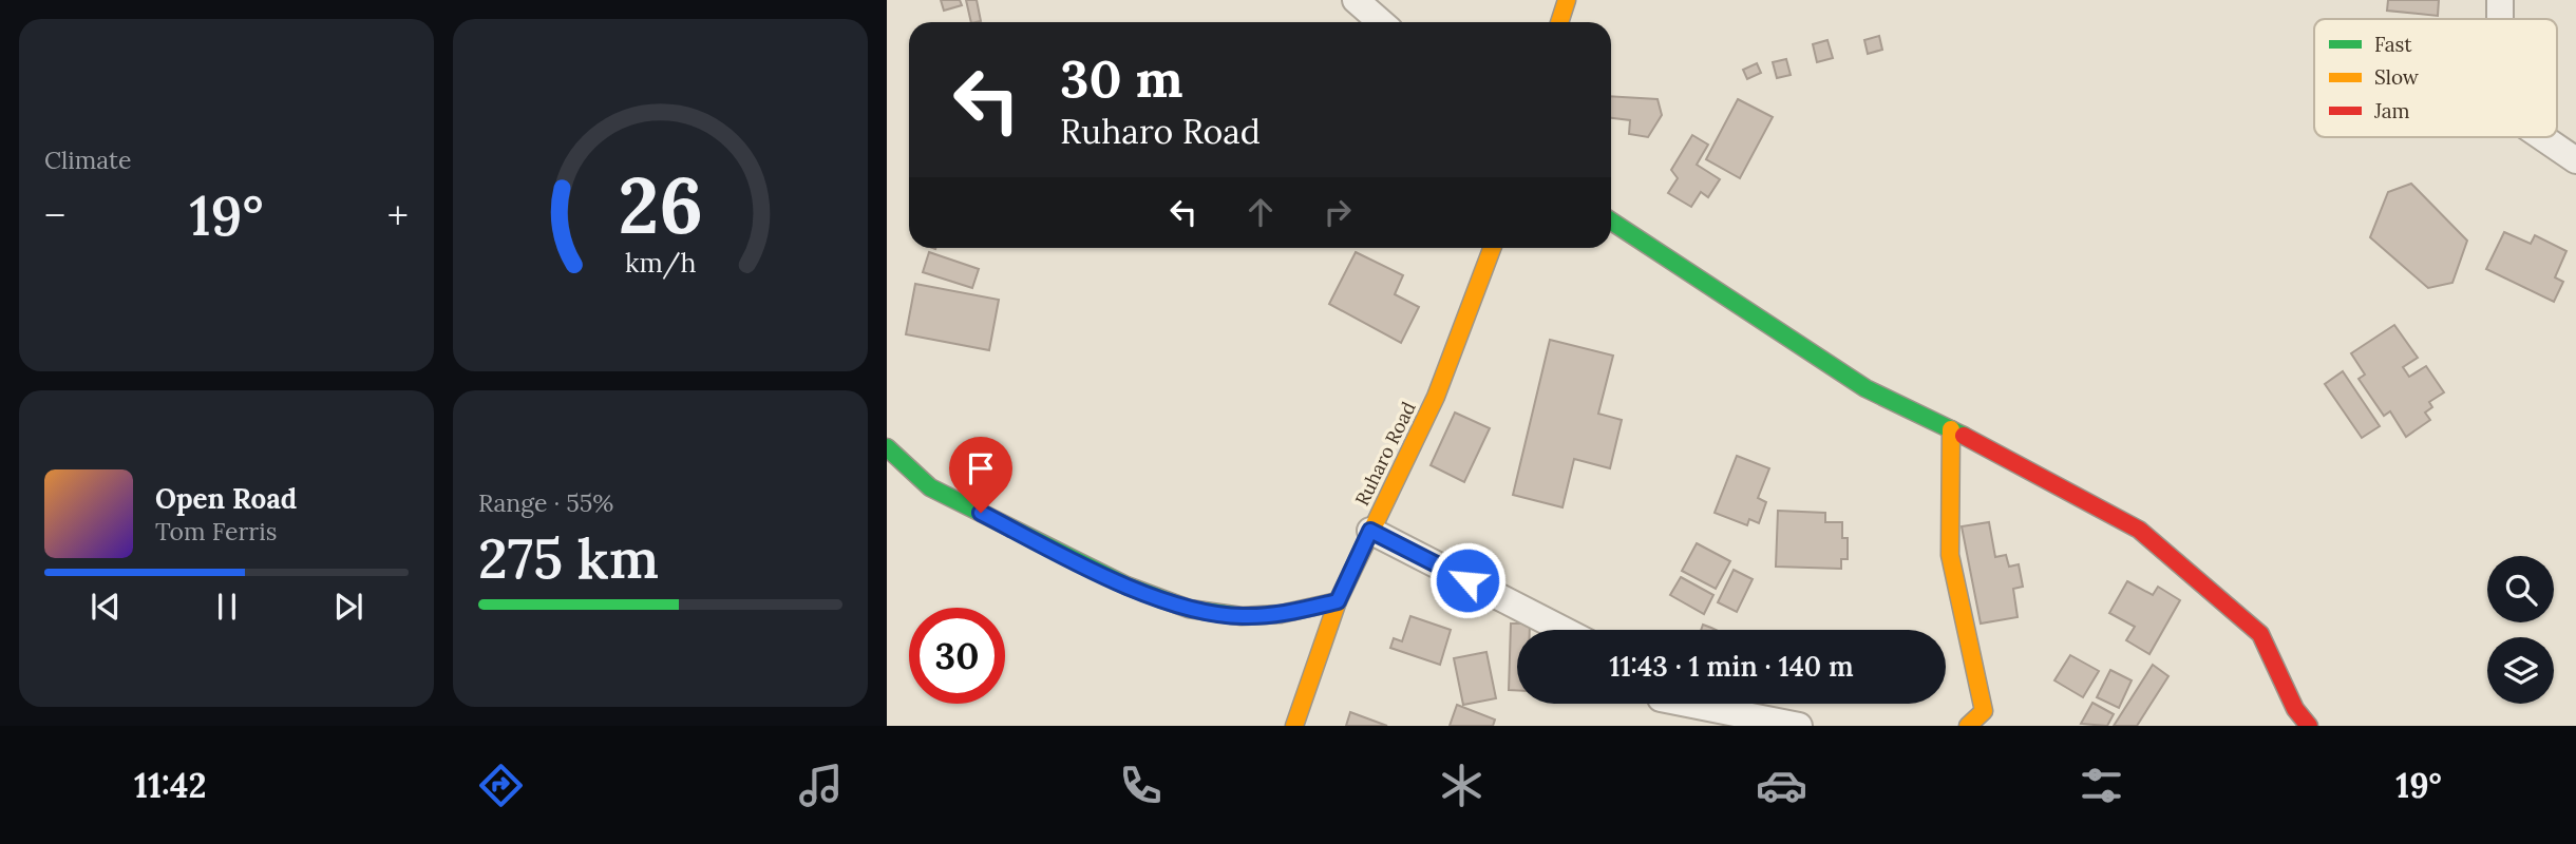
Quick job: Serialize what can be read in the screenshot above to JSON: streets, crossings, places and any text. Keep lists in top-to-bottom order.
{
  "streets": {
    "street": ["Ruharo Road"]
  },
  "legend": ["Fast", "Slow", "Jam"],
  "page": {
    "tile": [
      "Climate",
      ["Range · 55%", "275 km"]
    ],
    "turn": ["30 m", "Ruharo Road"],
    "heat": ["−", "19°", "+"],
    "song": ["Open Road", "Tom Ferris"],
    "limit": "30",
    "trip": "11:43 · 1 min · 140 m",
    "tabs": ["11:42", "19°"],
    "gauge": ["26", "km/h"]
  }
}
